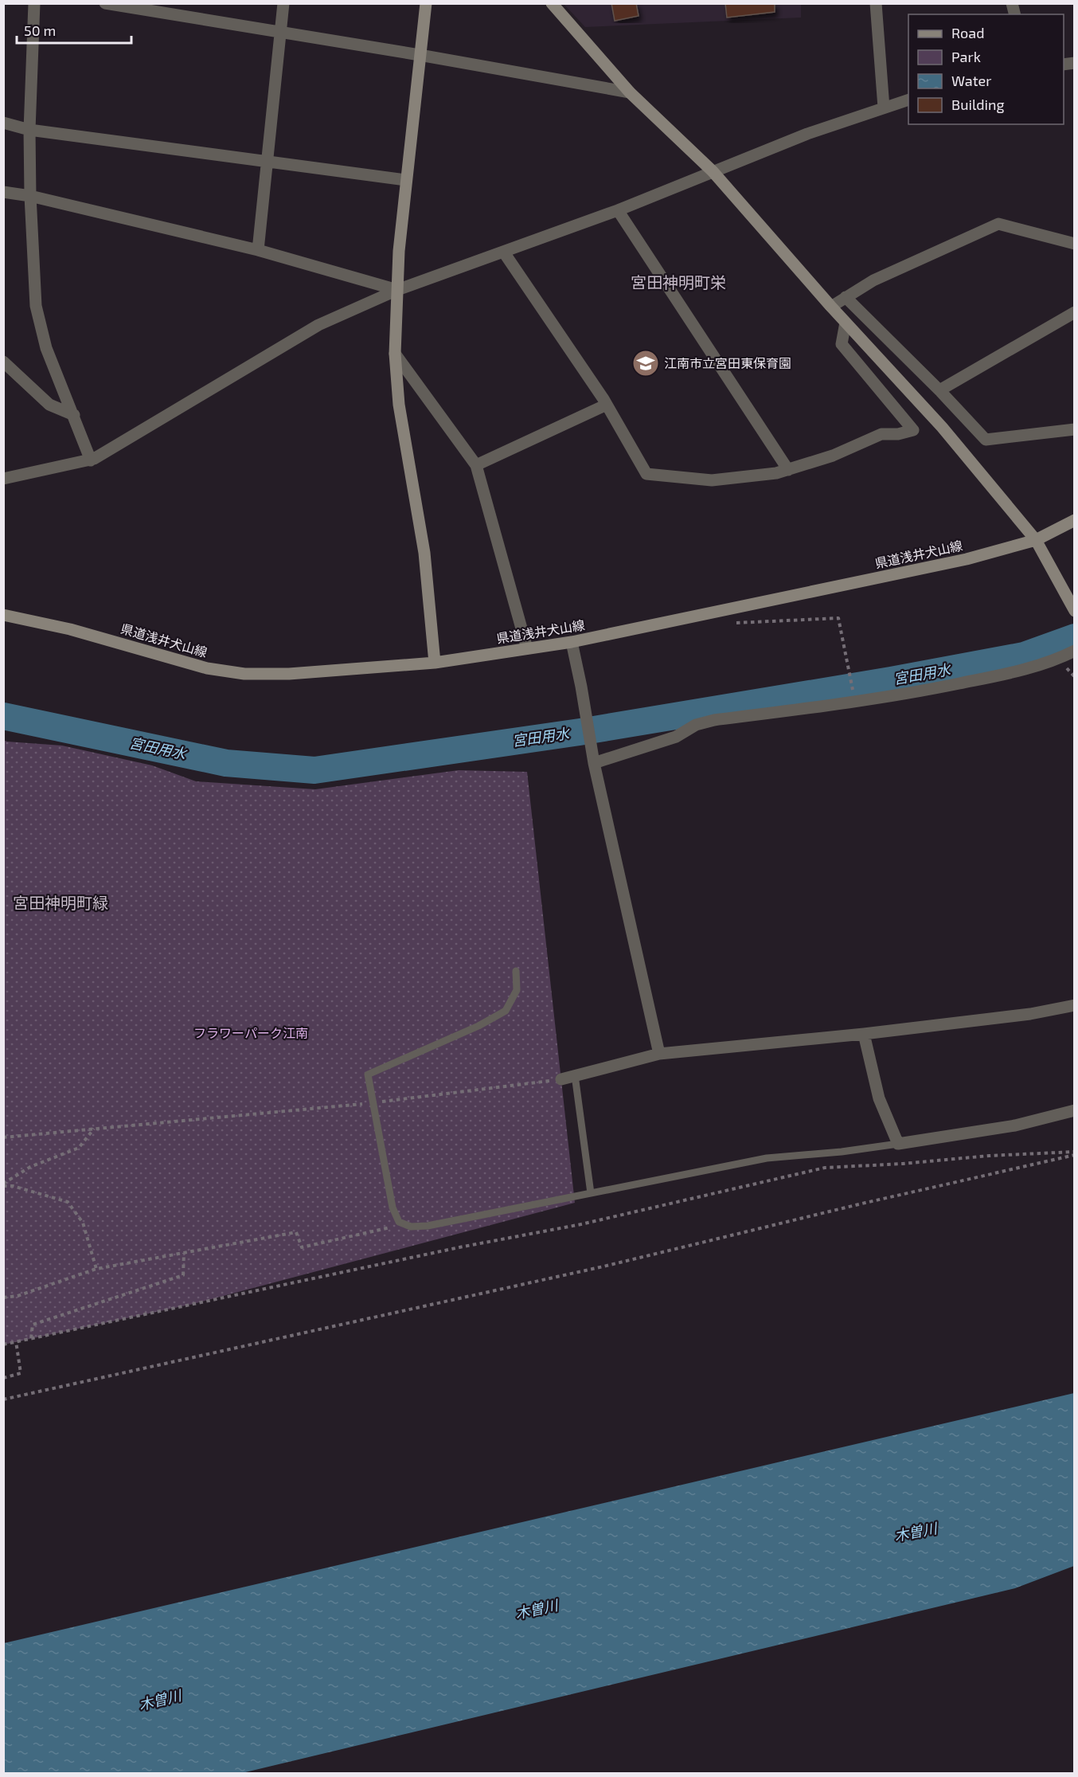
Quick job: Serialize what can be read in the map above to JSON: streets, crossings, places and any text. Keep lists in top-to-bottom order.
{
  "streets": {
    "street": ["県道浅井犬山線"]
  },
  "districts": ["宮田神明町栄", "宮田神明町緑"],
  "water": ["宮田用水", "木曽川"],
  "parks": ["フラワーパーク江南"],
  "places": {
    "school or university": ["江南市立宮田東保育園"]
  },
  "legend": [
    "Road",
    "Park",
    "Water",
    "Building"
  ],
  "scale_bar": "50 m"
}
